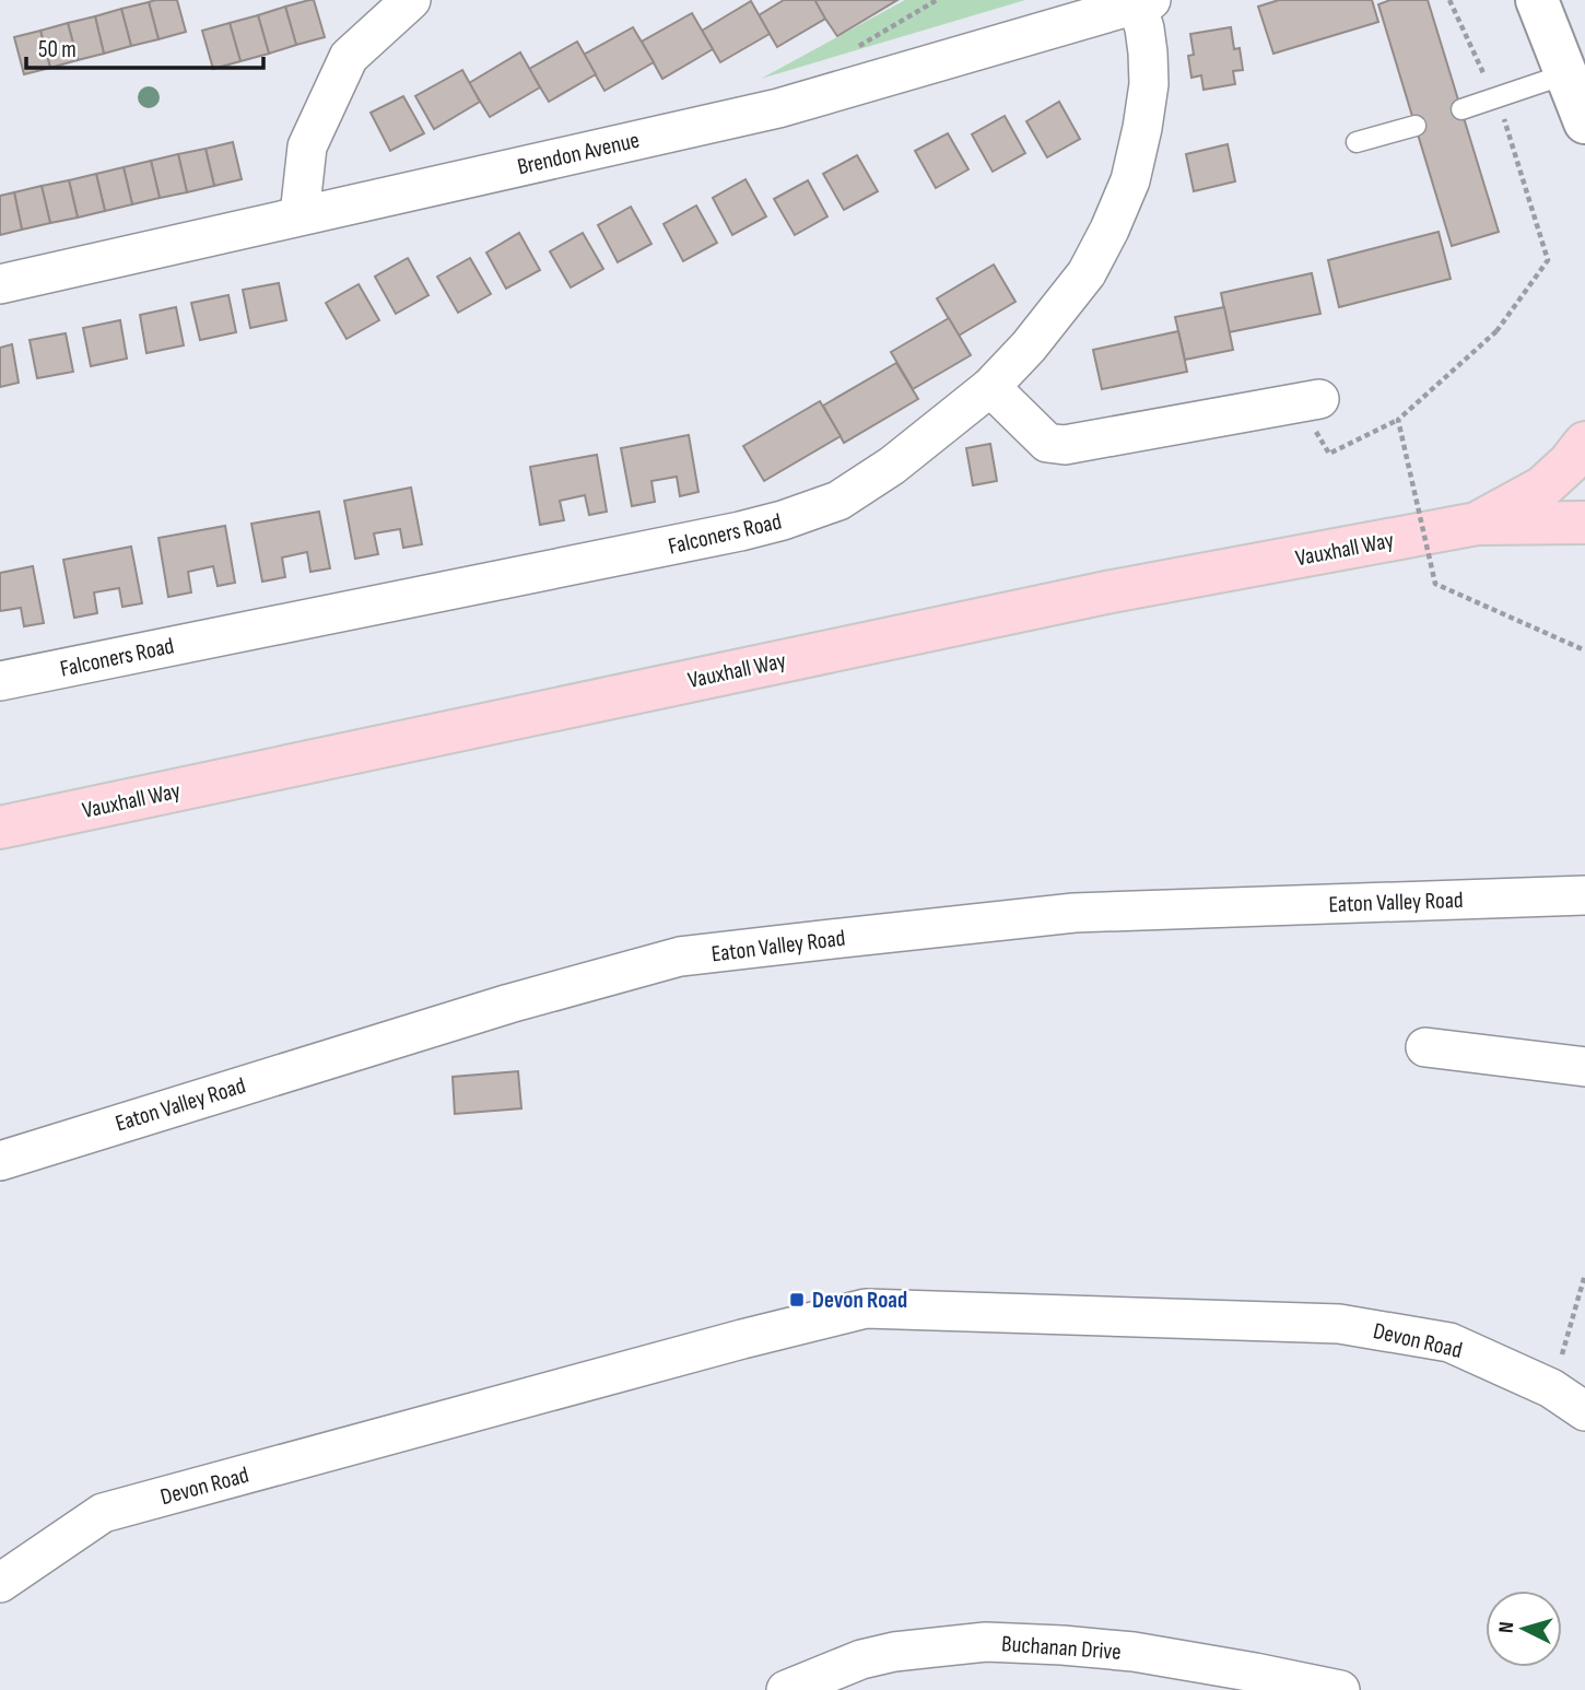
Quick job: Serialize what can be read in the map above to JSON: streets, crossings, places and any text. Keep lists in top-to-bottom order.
{
  "streets": {
    "main road": ["Vauxhall Way"],
    "street": [
      "Brendon Avenue",
      "Falconers Road",
      "Eaton Valley Road",
      "Devon Road",
      "Buchanan Drive"
    ]
  },
  "crossings": [
    ["Brendon Avenue", "Falconers Road"]
  ],
  "places": {
    "transit": ["Devon Road"]
  },
  "scale_bar": "50 m",
  "north": "left"
}
